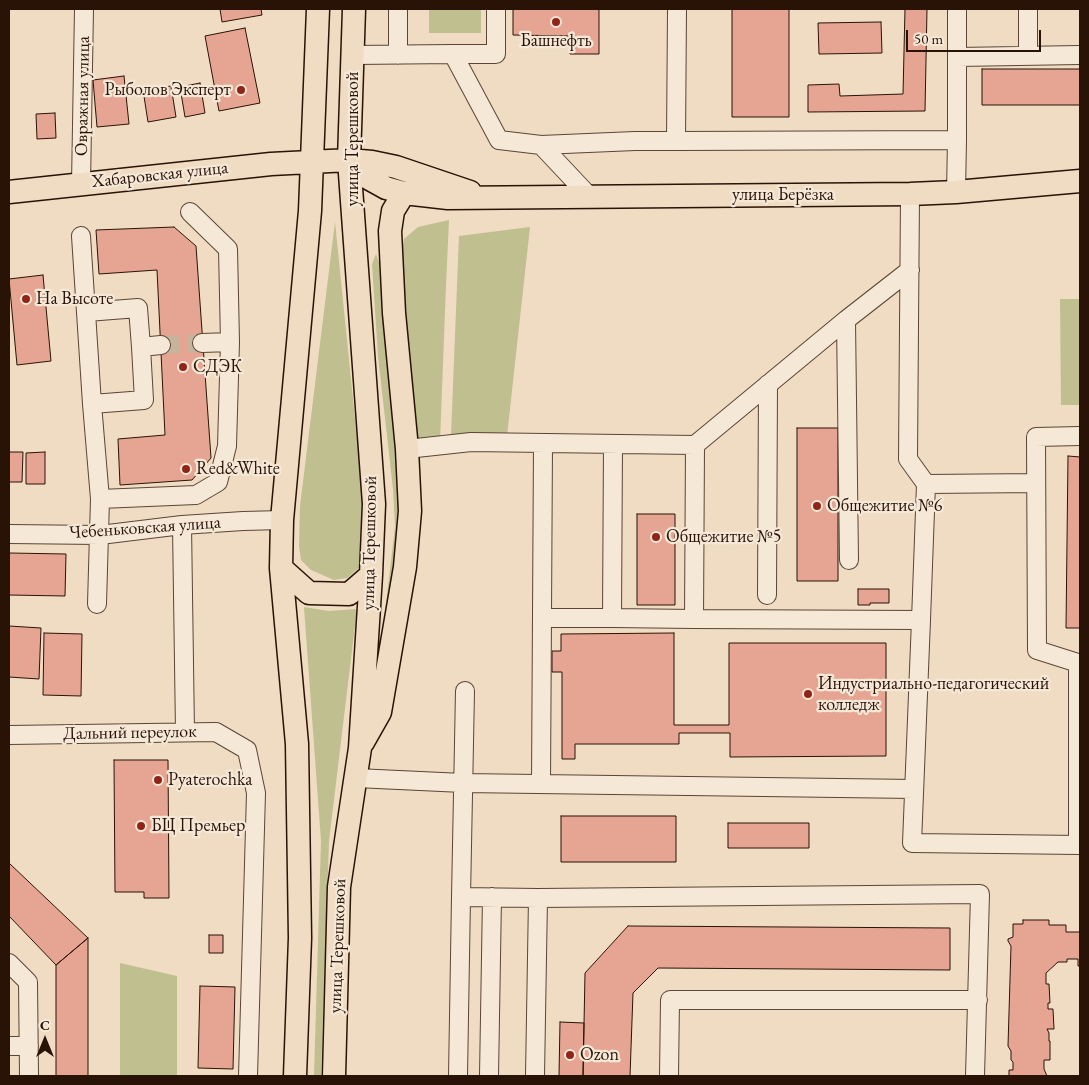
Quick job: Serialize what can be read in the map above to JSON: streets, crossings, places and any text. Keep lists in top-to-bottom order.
{
  "streets": {
    "main road": ["улица Терешковой", "Хабаровская улица", "улица Берёзка"],
    "street": ["Овражная улица", "Чебеньковская улица", "Дальний переулок"]
  },
  "crossings": [
    ["Овражная улица", "Хабаровская улица"],
    ["улица Терешковой", "улица Берёзка"],
    ["Хабаровская улица", "улица Берёзка"]
  ],
  "places": [
    "Башнефть",
    "Рыболов Эксперт",
    "На Высоте",
    "СДЭК",
    "Red&White",
    "Общежитие №6",
    "Общежитие №5",
    "Индустриально-педагогический колледж",
    "Pyaterochka",
    "БЦ Премьер",
    "Ozon"
  ],
  "scale_bar": "50 m",
  "north": "top"
}
